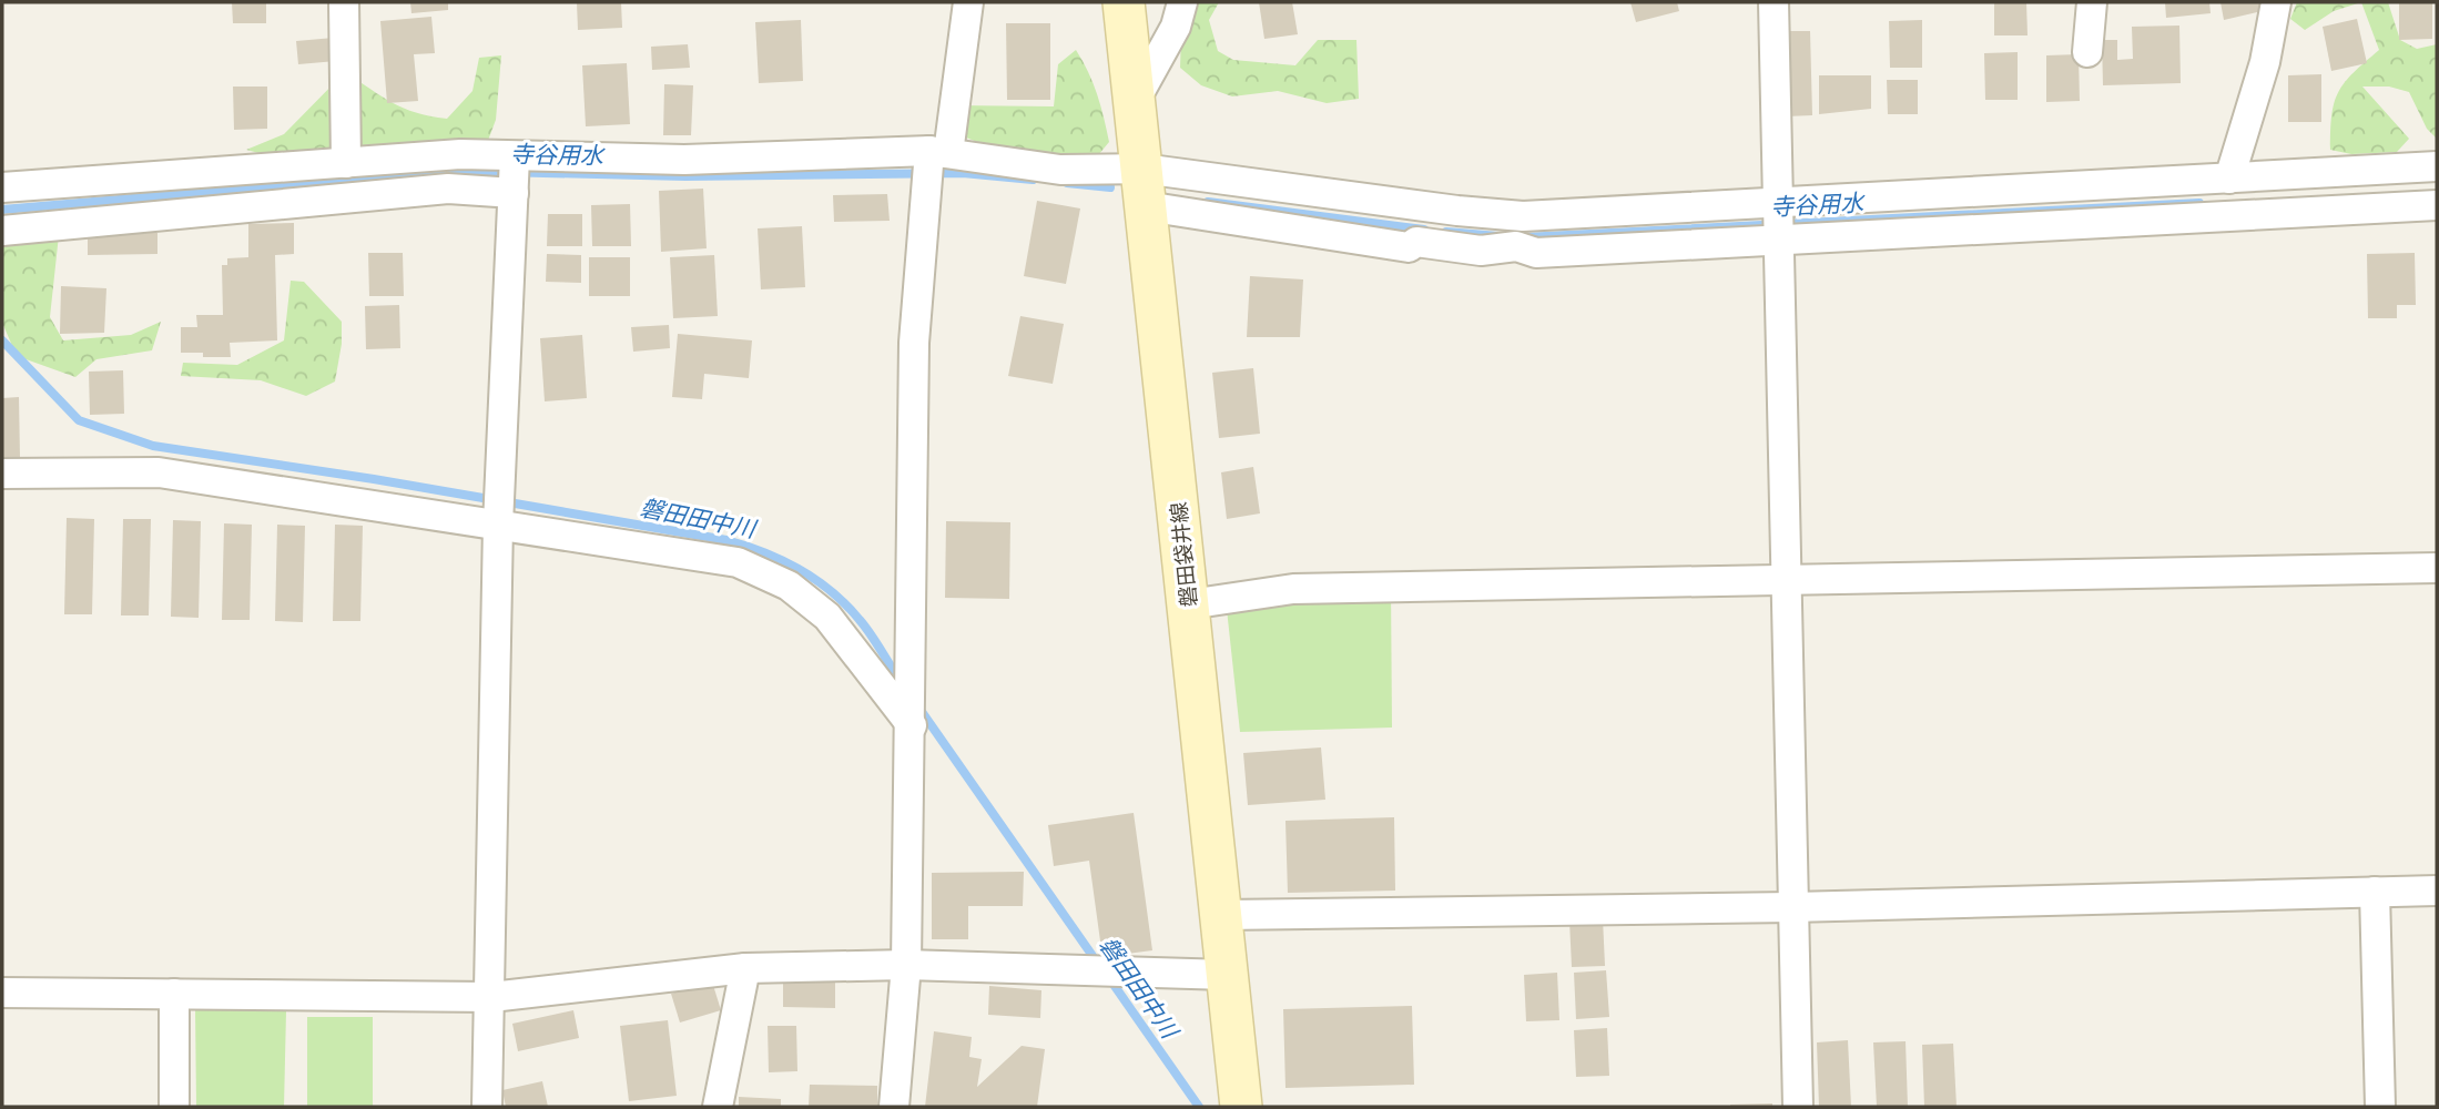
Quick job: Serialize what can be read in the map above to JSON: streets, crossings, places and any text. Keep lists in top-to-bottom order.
{
  "streets": {
    "main road": ["磐田袋井線"]
  },
  "water": ["寺谷用水", "磐田田中川"]
}
